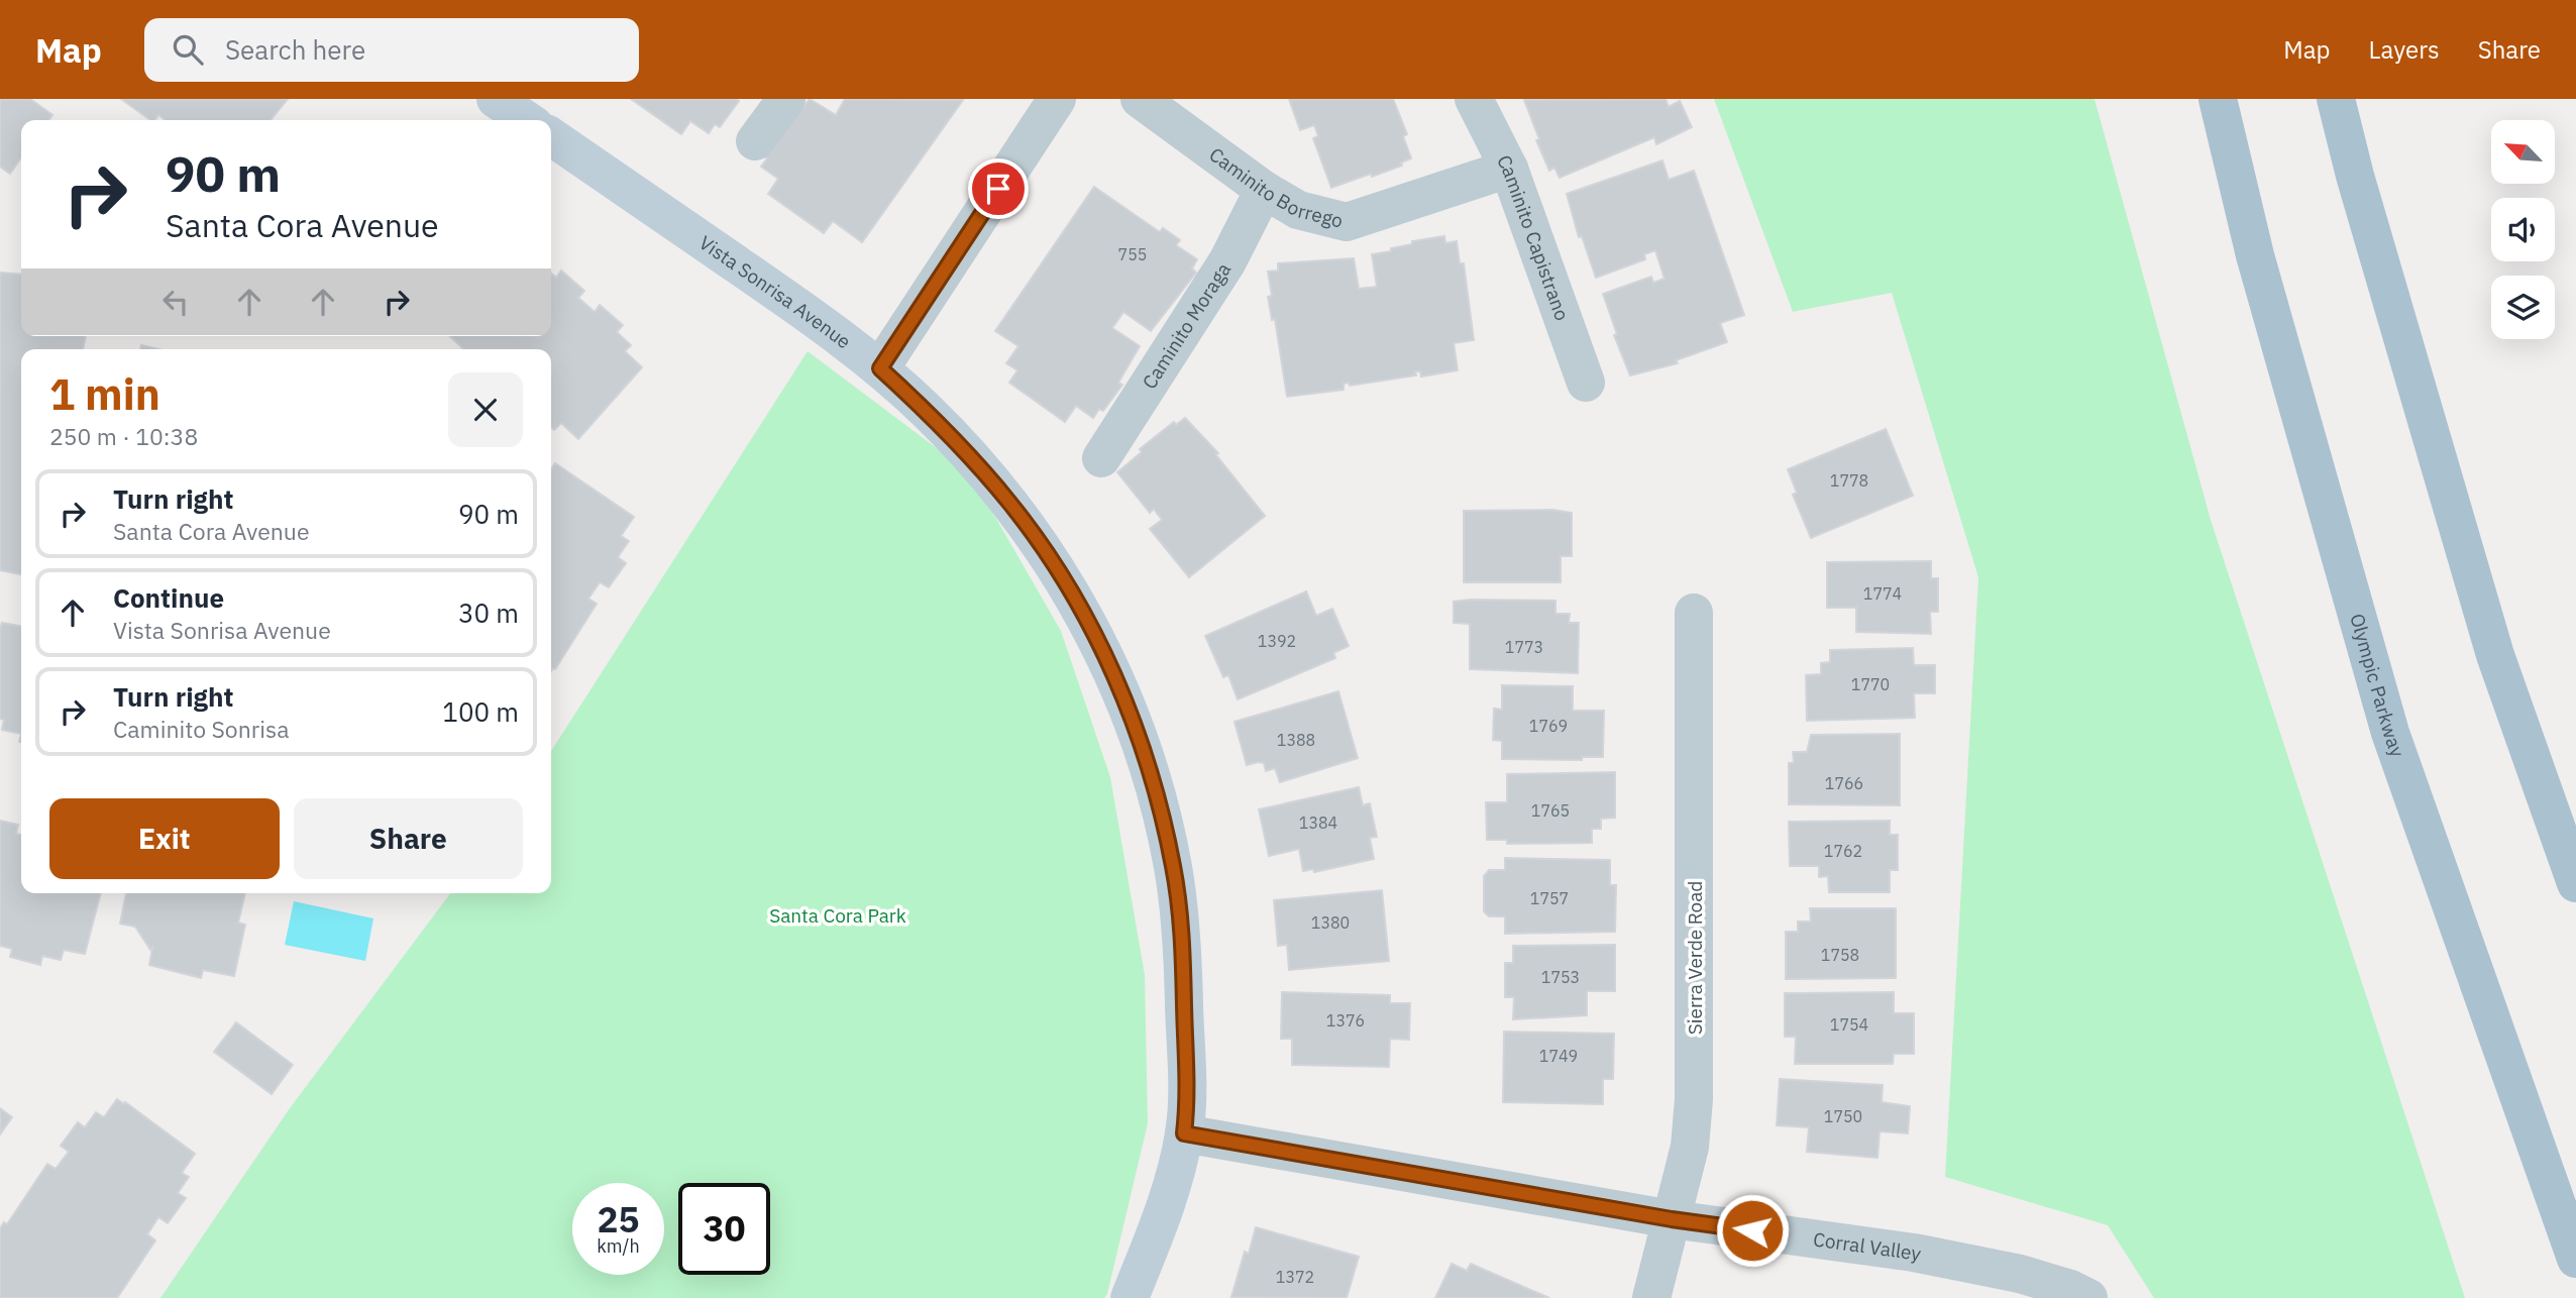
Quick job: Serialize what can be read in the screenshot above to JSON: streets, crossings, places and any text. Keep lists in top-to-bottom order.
{
  "streets": {
    "main road": ["Olympic Parkway"],
    "street": [
      "Caminito Borrego",
      "Caminito Capistrano",
      "Vista Sonrisa Avenue",
      "Caminito Moraga",
      "Sierra Verde Road",
      "Corral Valley"
    ]
  },
  "crossings": [
    ["Caminito Borrego", "Caminito Capistrano"],
    ["Caminito Borrego", "Caminito Moraga"],
    ["Vista Sonrisa Avenue", "Corral Valley"],
    ["Sierra Verde Road", "Corral Valley"]
  ],
  "parks": ["Santa Cora Park"],
  "house_numbers": [
    "755",
    "1778",
    "1774",
    "1392",
    "1773",
    "1770",
    "1769",
    "1388",
    "1766",
    "1765",
    "1384",
    "1762",
    "1757",
    "1380",
    "1758",
    "1753",
    "1376",
    "1754",
    "1749",
    "1750",
    "1372"
  ],
  "north": "top left",
  "page": {
    "header": "Map",
    "search": "Search here",
    "nav": ["Map", "Layers", "Share"],
    "turn": ["90 m", "Santa Cora Avenue"],
    "heading": ["1 min", "250 m · 10:38"],
    "list": [
      {
        "name": "Turn right",
        "note": "Santa Cora Avenue",
        "value": "90 m"
      },
      {
        "name": "Continue",
        "note": "Vista Sonrisa Avenue",
        "value": "30 m"
      },
      {
        "name": "Turn right",
        "note": "Caminito Sonrisa",
        "value": "100 m"
      }
    ],
    "buttons": ["Exit", "Share"],
    "speed": "25 km/h",
    "limit": "30"
  }
}
